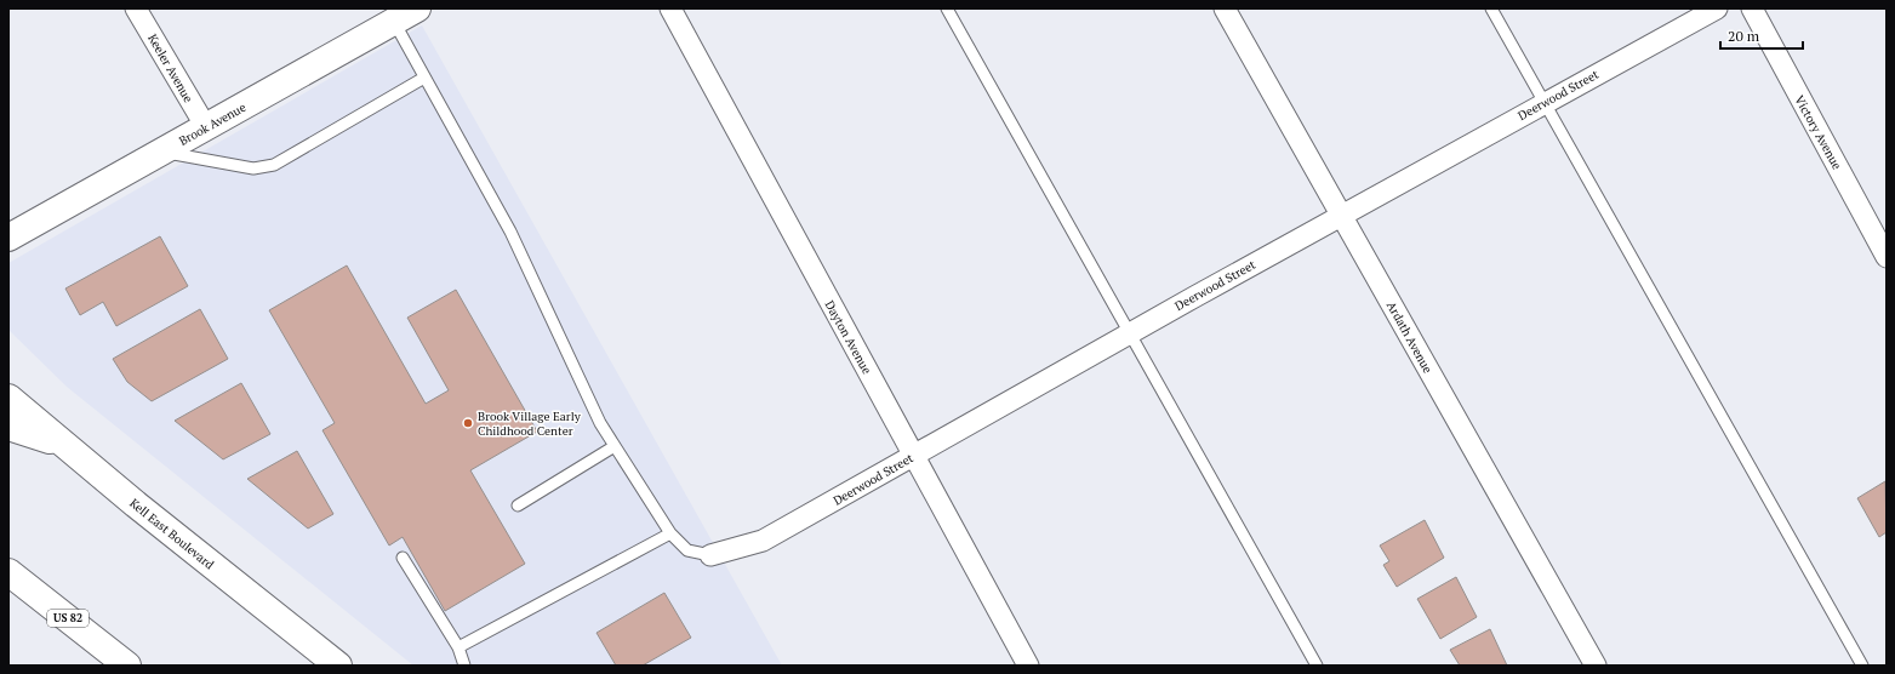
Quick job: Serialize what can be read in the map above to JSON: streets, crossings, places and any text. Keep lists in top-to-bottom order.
{
  "streets": {
    "main road": ["Brook Avenue", "Kell East Boulevard", "US 82"],
    "street": [
      "Keeler Avenue",
      "Deerwood Street",
      "Victory Avenue",
      "Dayton Avenue",
      "Ardath Avenue"
    ]
  },
  "crossings": [
    ["Keeler Avenue", "Brook Avenue"],
    ["Deerwood Street", "Dayton Avenue"],
    ["Deerwood Street", "Ardath Avenue"]
  ],
  "places": ["Brook Village Early Childhood Center"],
  "scale_bar": "20 m"
}
